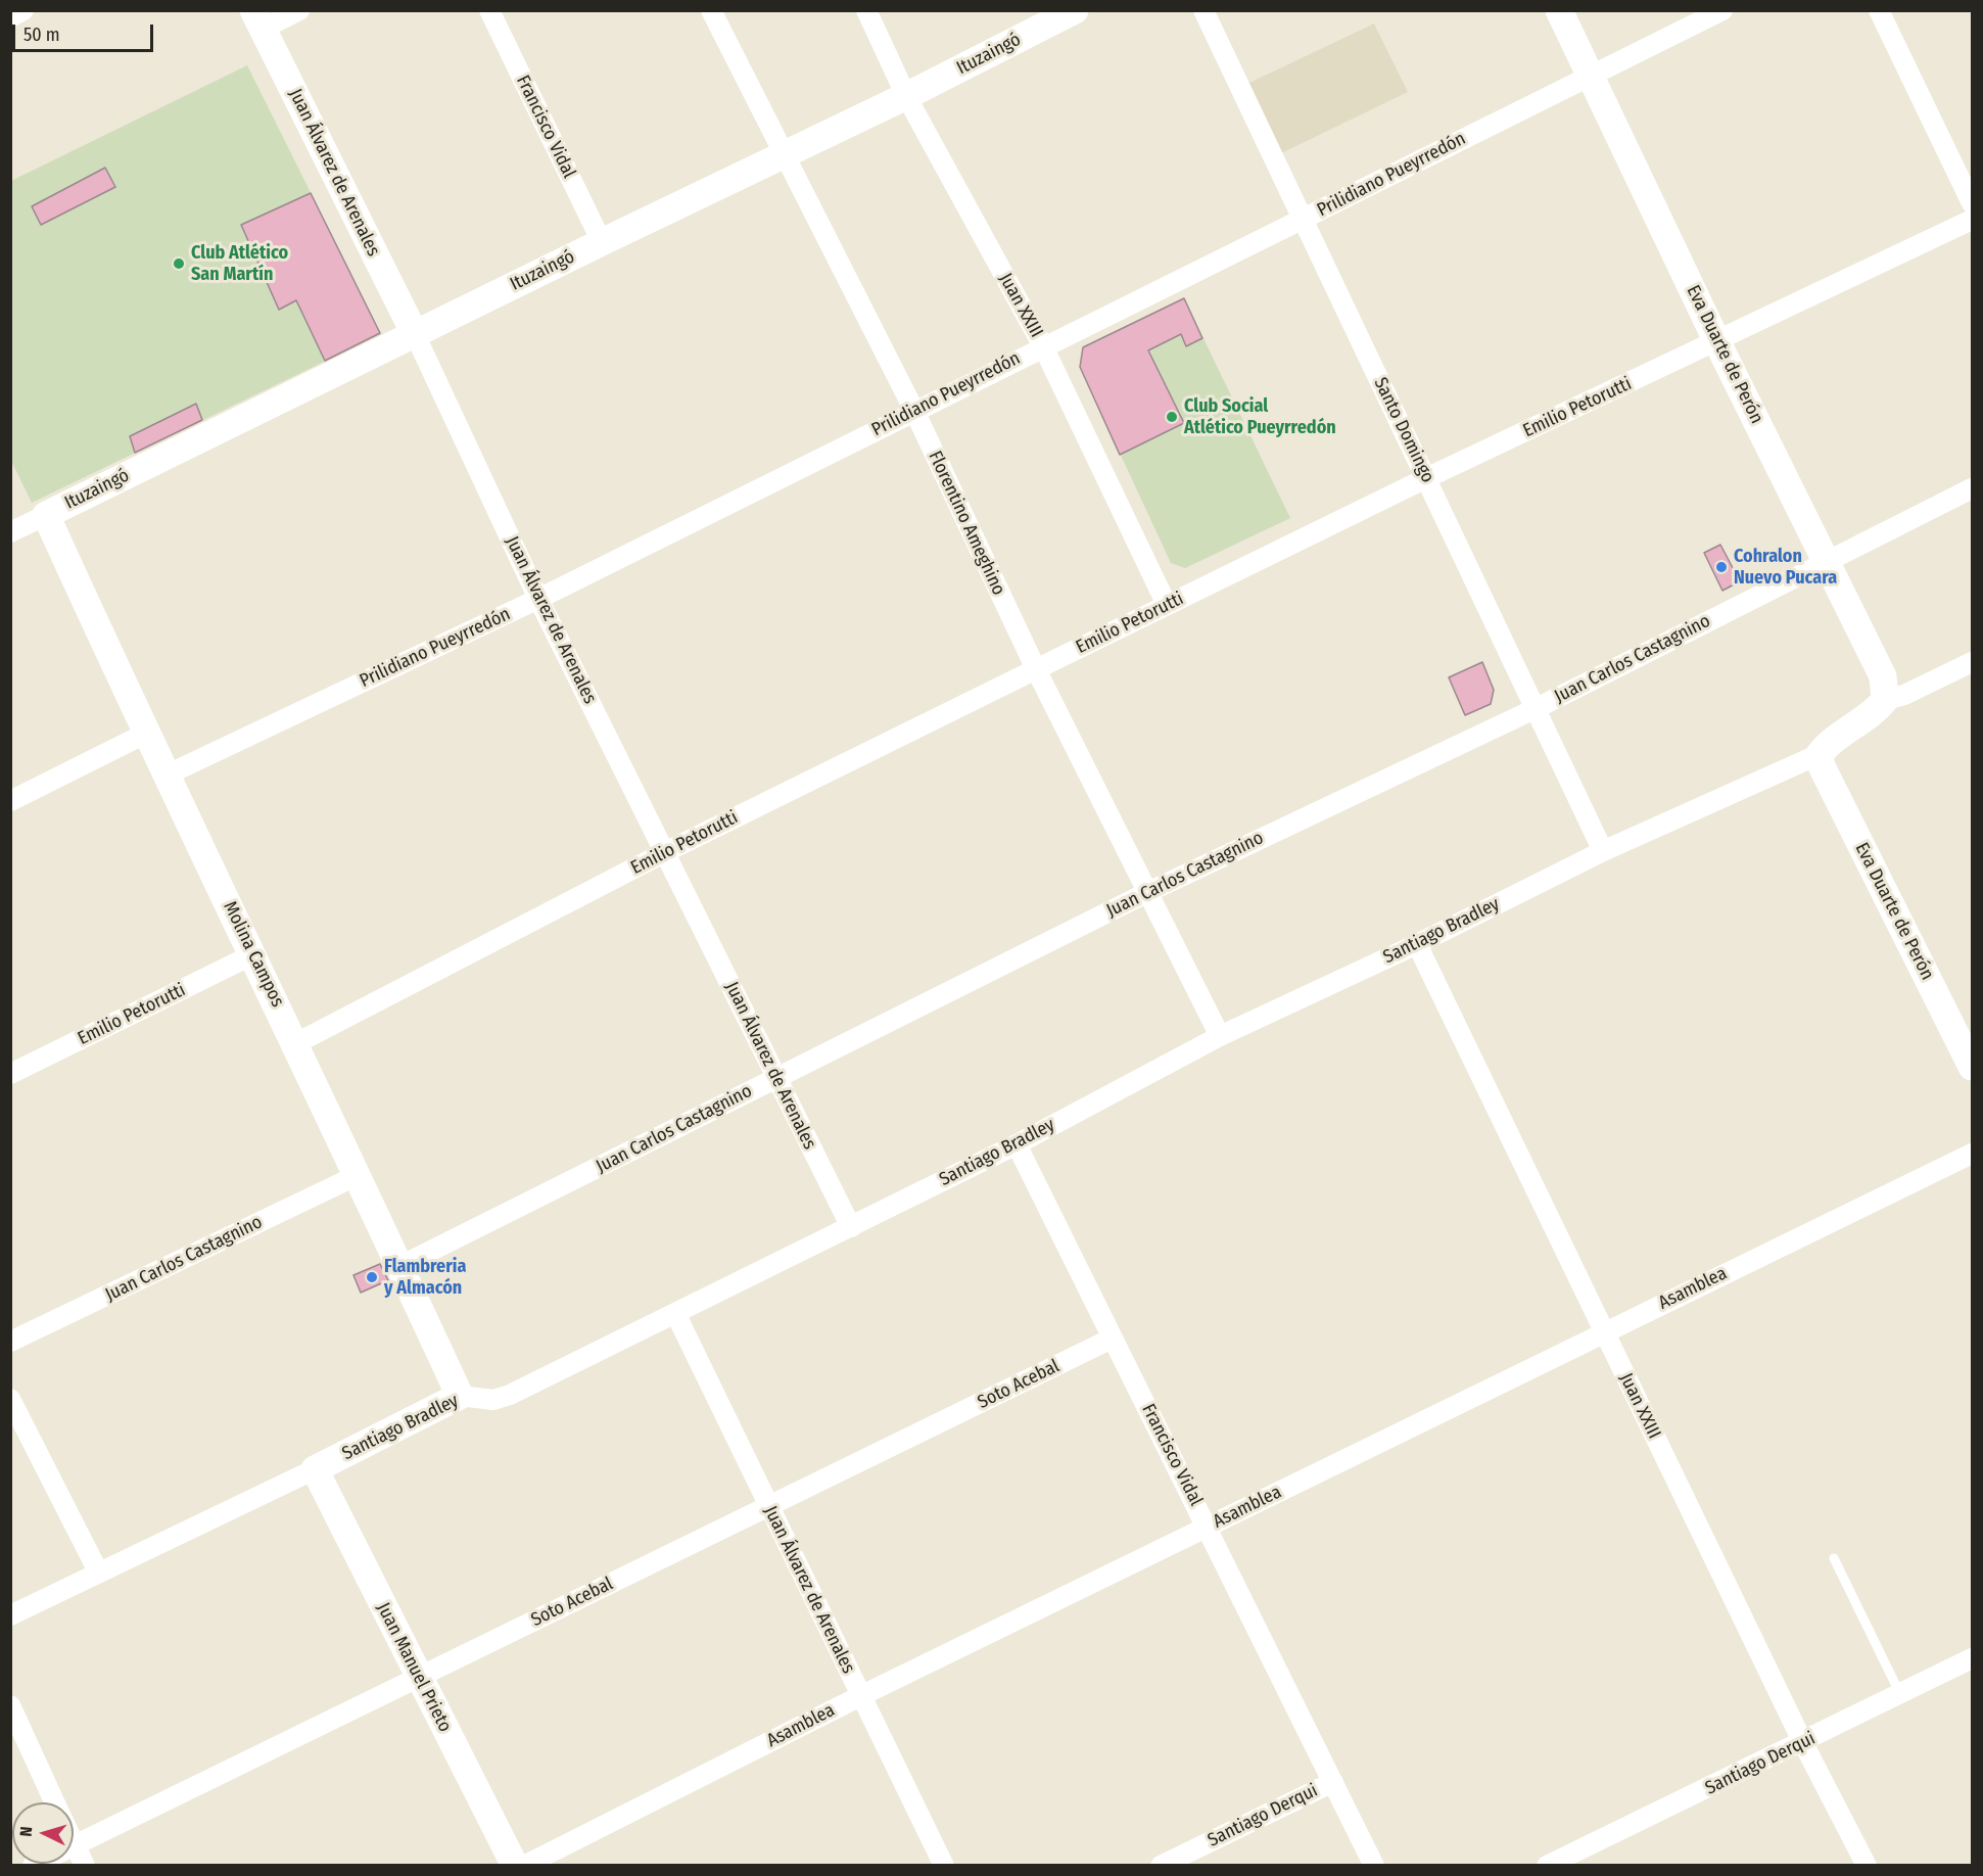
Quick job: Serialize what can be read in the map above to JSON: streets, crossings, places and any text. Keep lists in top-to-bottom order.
{
  "streets": {
    "street": [
      "Ituzaingó",
      "Francisco Vidal",
      "Juan Álvarez de Arenales",
      "Prilidiano Pueyrredón",
      "Juan XXIII",
      "Eva Duarte de Perón",
      "Emilio Petorutti",
      "Santo Domingo",
      "Florentino Ameghino",
      "Juan Carlos Castagnino",
      "Santiago Bradley",
      "Molina Campos",
      "Asamblea",
      "Soto Acebal",
      "Juan Manuel Prieto",
      "Santiago Derqui"
    ]
  },
  "crossings": [
    ["Ituzaingó", "Francisco Vidal"],
    ["Ituzaingó", "Juan Álvarez de Arenales"],
    ["Ituzaingó", "Juan XXIII"],
    ["Ituzaingó", "Florentino Ameghino"],
    ["Ituzaingó", "Molina Campos"],
    ["Francisco Vidal", "Santiago Bradley"],
    ["Francisco Vidal", "Asamblea"],
    ["Francisco Vidal", "Soto Acebal"],
    ["Francisco Vidal", "Santiago Derqui"],
    ["Juan Álvarez de Arenales", "Prilidiano Pueyrredón"],
    ["Juan Álvarez de Arenales", "Emilio Petorutti"],
    ["Juan Álvarez de Arenales", "Juan Carlos Castagnino"],
    ["Juan Álvarez de Arenales", "Santiago Bradley"],
    ["Juan Álvarez de Arenales", "Asamblea"],
    ["Juan Álvarez de Arenales", "Soto Acebal"],
    ["Prilidiano Pueyrredón", "Juan XXIII"],
    ["Prilidiano Pueyrredón", "Eva Duarte de Perón"],
    ["Prilidiano Pueyrredón", "Santo Domingo"],
    ["Prilidiano Pueyrredón", "Florentino Ameghino"],
    ["Prilidiano Pueyrredón", "Molina Campos"],
    ["Juan XXIII", "Emilio Petorutti"],
    ["Juan XXIII", "Santiago Bradley"],
    ["Juan XXIII", "Asamblea"],
    ["Juan XXIII", "Santiago Derqui"],
    ["Eva Duarte de Perón", "Emilio Petorutti"],
    ["Eva Duarte de Perón", "Juan Carlos Castagnino"],
    ["Eva Duarte de Perón", "Santiago Bradley"],
    ["Emilio Petorutti", "Santo Domingo"],
    ["Emilio Petorutti", "Florentino Ameghino"],
    ["Emilio Petorutti", "Molina Campos"],
    ["Santo Domingo", "Juan Carlos Castagnino"],
    ["Santo Domingo", "Santiago Bradley"],
    ["Florentino Ameghino", "Juan Carlos Castagnino"],
    ["Florentino Ameghino", "Santiago Bradley"],
    ["Juan Carlos Castagnino", "Molina Campos"],
    ["Santiago Bradley", "Molina Campos"],
    ["Santiago Bradley", "Juan Manuel Prieto"],
    ["Soto Acebal", "Juan Manuel Prieto"]
  ],
  "places": [
    "Club Atlético San Martín",
    "Club Social Atlético Pueyrredón",
    "Cohralon Nuevo Pucara",
    "Flambreria y Almacón"
  ],
  "scale_bar": "50 m",
  "north": "left"
}
